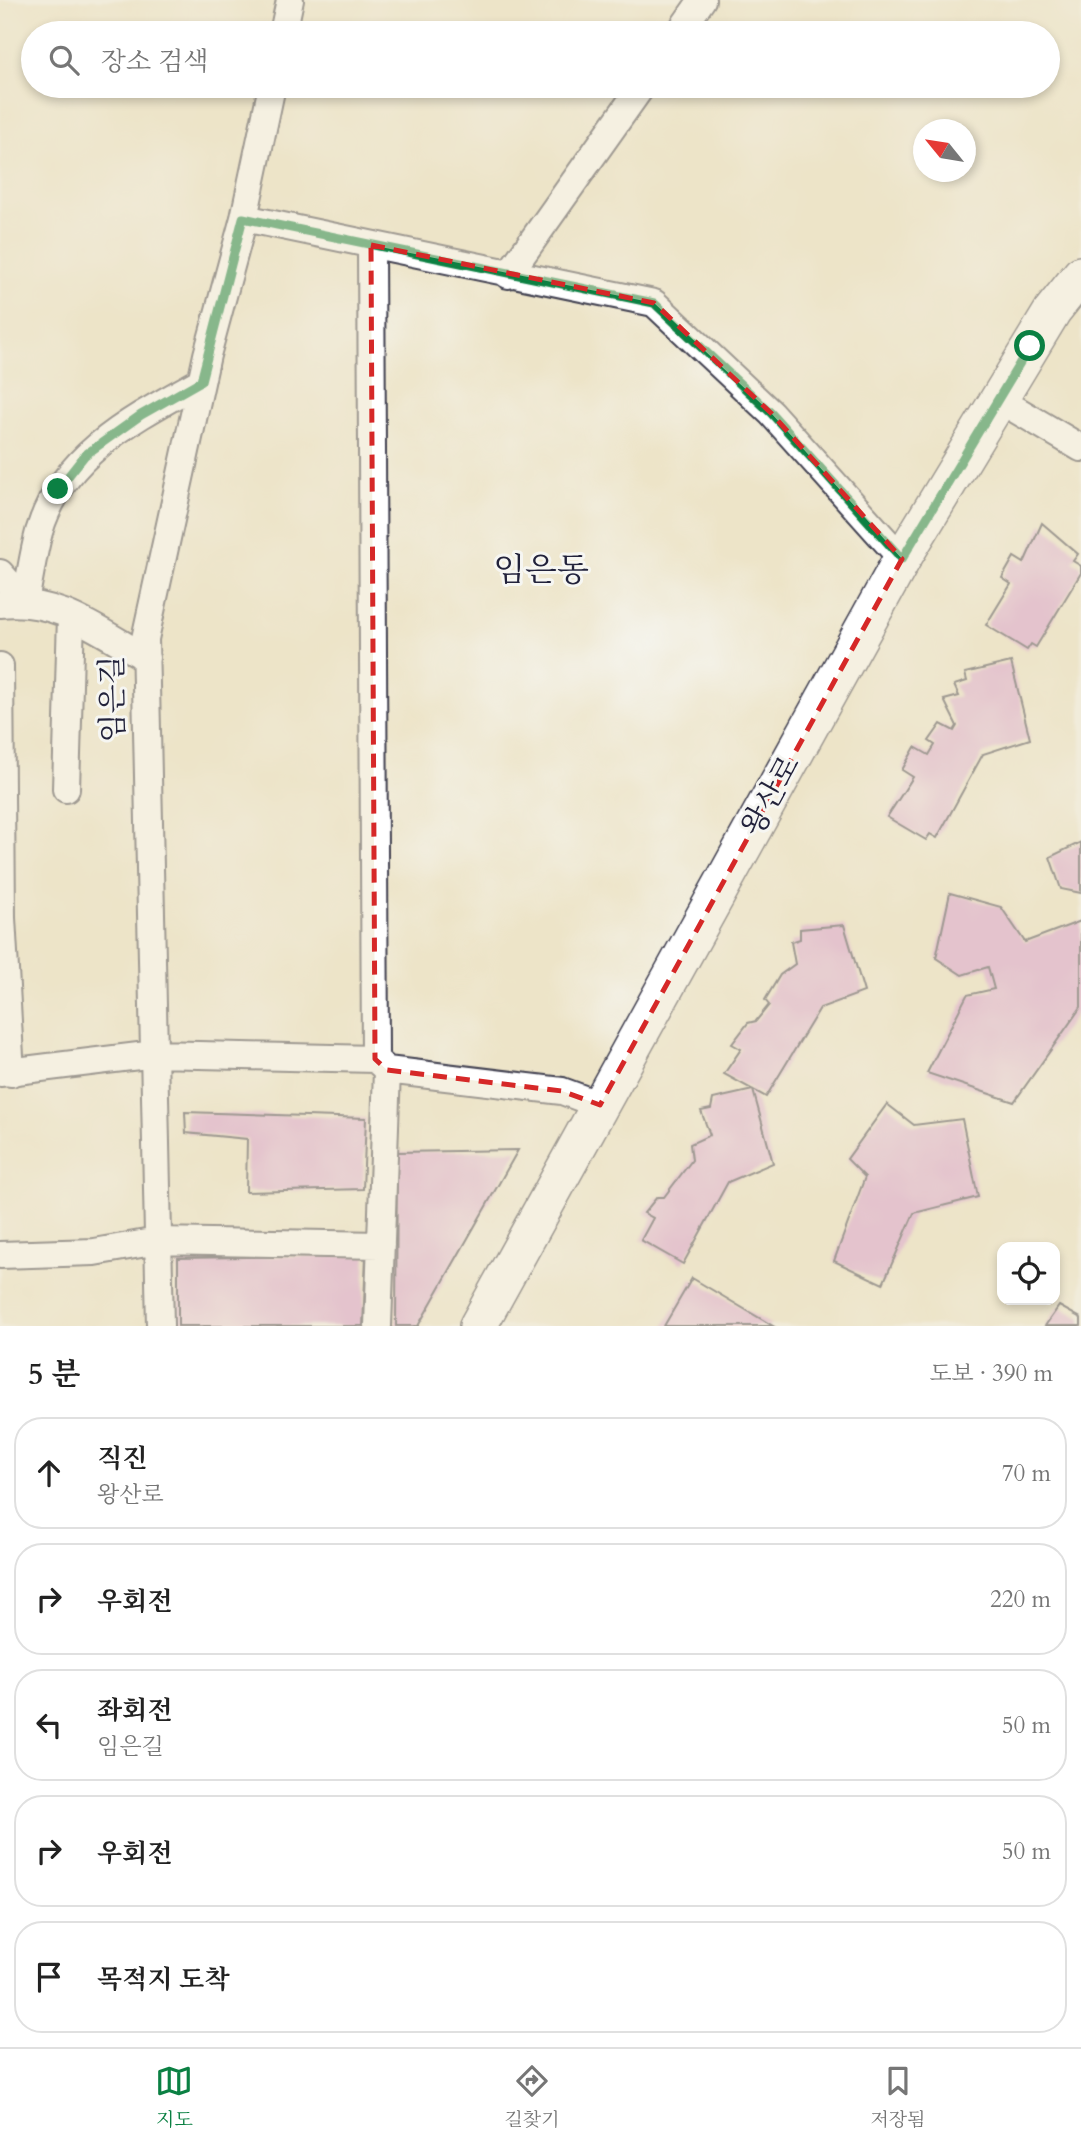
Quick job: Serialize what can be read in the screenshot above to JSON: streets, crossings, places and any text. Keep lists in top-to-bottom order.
{
  "streets": {
    "street": ["임은길", "왕산로"]
  },
  "districts": ["임은동"],
  "north": "top left",
  "page": {
    "search": "장소 검색",
    "heading": ["5 분", "도보 · 390 m"],
    "list": [
      ["직진", "왕산로", "70 m"],
      ["우회전", "220 m"],
      ["좌회전", "임은길", "50 m"],
      ["우회전", "50 m"],
      "목적지 도착"
    ],
    "nav": ["지도", "길찾기", "저장됨"]
  }
}
